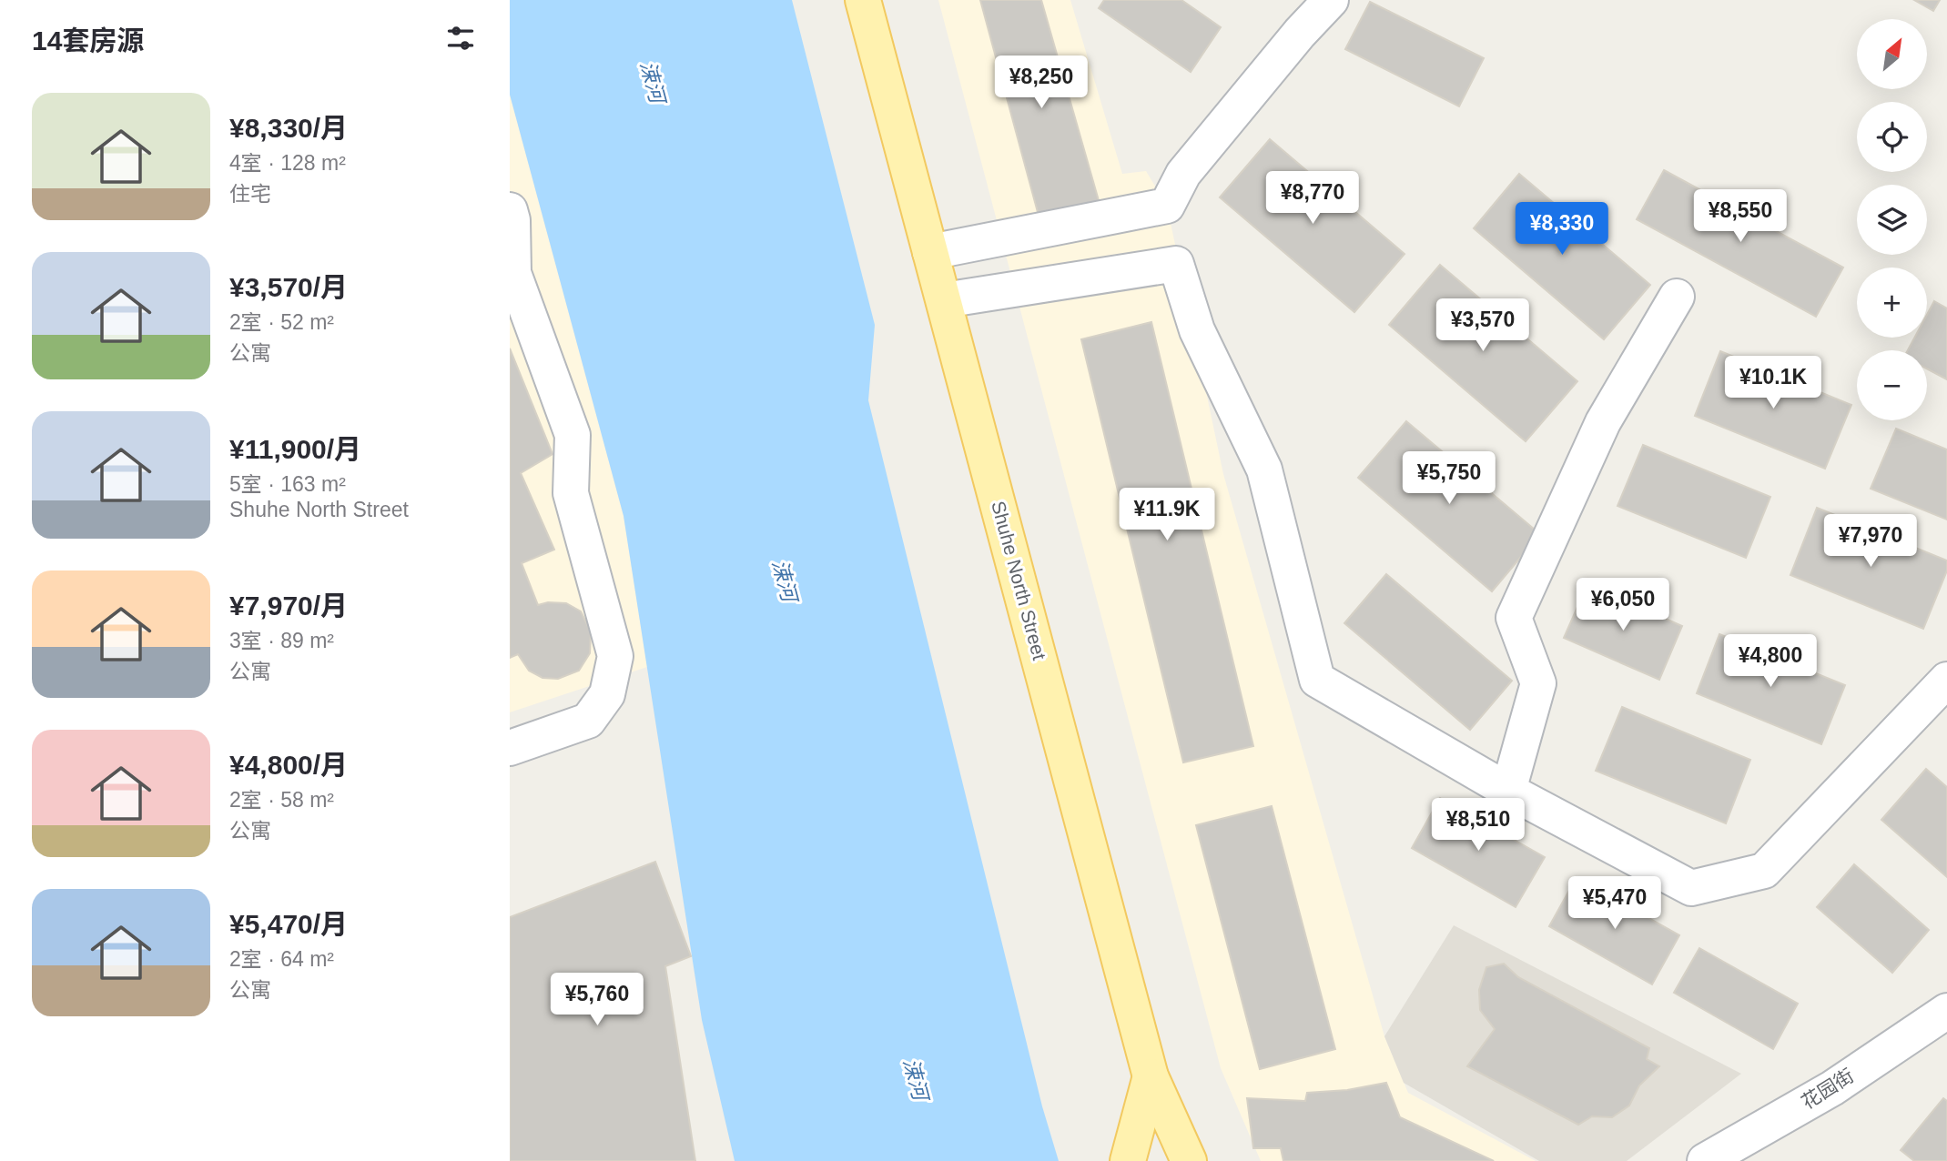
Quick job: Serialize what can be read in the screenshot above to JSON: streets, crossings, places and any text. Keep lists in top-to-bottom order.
{
  "streets": {
    "main road": ["Shuhe North Street"],
    "street": ["花园街"]
  },
  "water": ["涑河"],
  "north": "top right",
  "page": {
    "heading": "14套房源",
    "map_buttons": ["+", "−"],
    "price": [
      "¥8,250",
      "¥8,770",
      "¥8,550",
      "¥8,330",
      "¥3,570",
      "¥10.1K",
      "¥5,750",
      "¥11.9K",
      "¥7,970",
      "¥6,050",
      "¥4,800",
      "¥8,510",
      "¥5,470",
      "¥5,760"
    ],
    "list": [
      {
        "name": "¥8,330/月",
        "note": "4室 · 128 m² · 住宅"
      },
      {
        "name": "¥3,570/月",
        "note": "2室 · 52 m² · 公寓"
      },
      {
        "name": "¥11,900/月",
        "note": "5室 · 163 m² · Shuhe North Street"
      },
      {
        "name": "¥7,970/月",
        "note": "3室 · 89 m² · 公寓"
      },
      {
        "name": "¥4,800/月",
        "note": "2室 · 58 m² · 公寓"
      },
      {
        "name": "¥5,470/月",
        "note": "2室 · 64 m² · 公寓"
      }
    ]
  }
}
